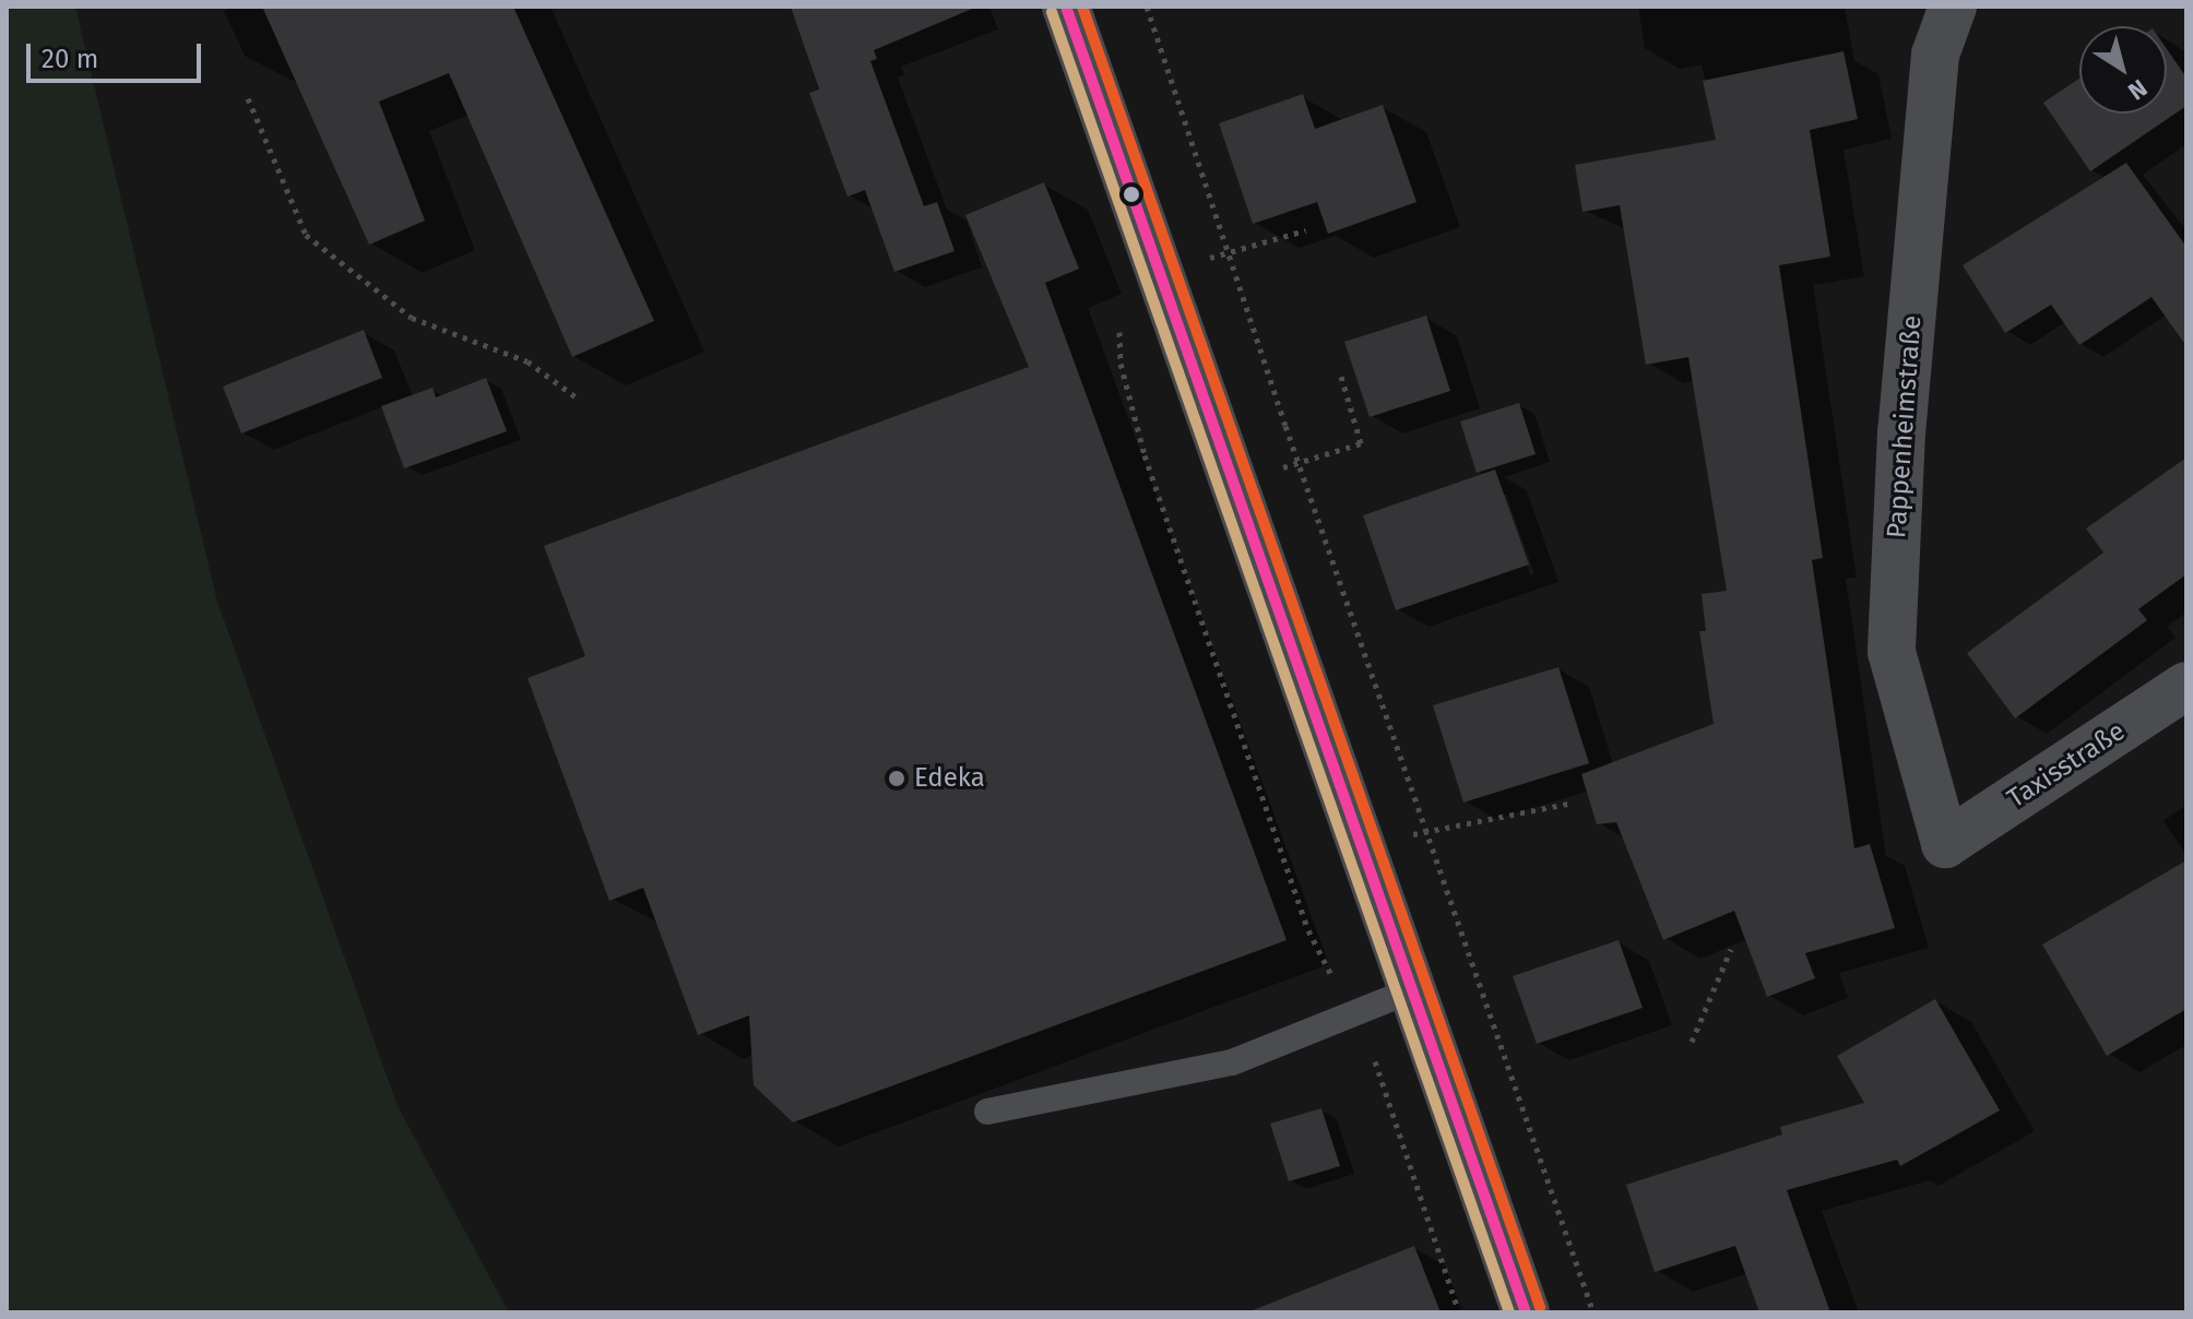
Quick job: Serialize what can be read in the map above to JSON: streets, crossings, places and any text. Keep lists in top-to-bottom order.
{
  "streets": {
    "street": ["Pappenheimstraße", "Taxisstraße"]
  },
  "crossings": [
    ["Pappenheimstraße", "Taxisstraße"]
  ],
  "places": ["Edeka"],
  "scale_bar": "20 m",
  "north": "bottom right"
}
